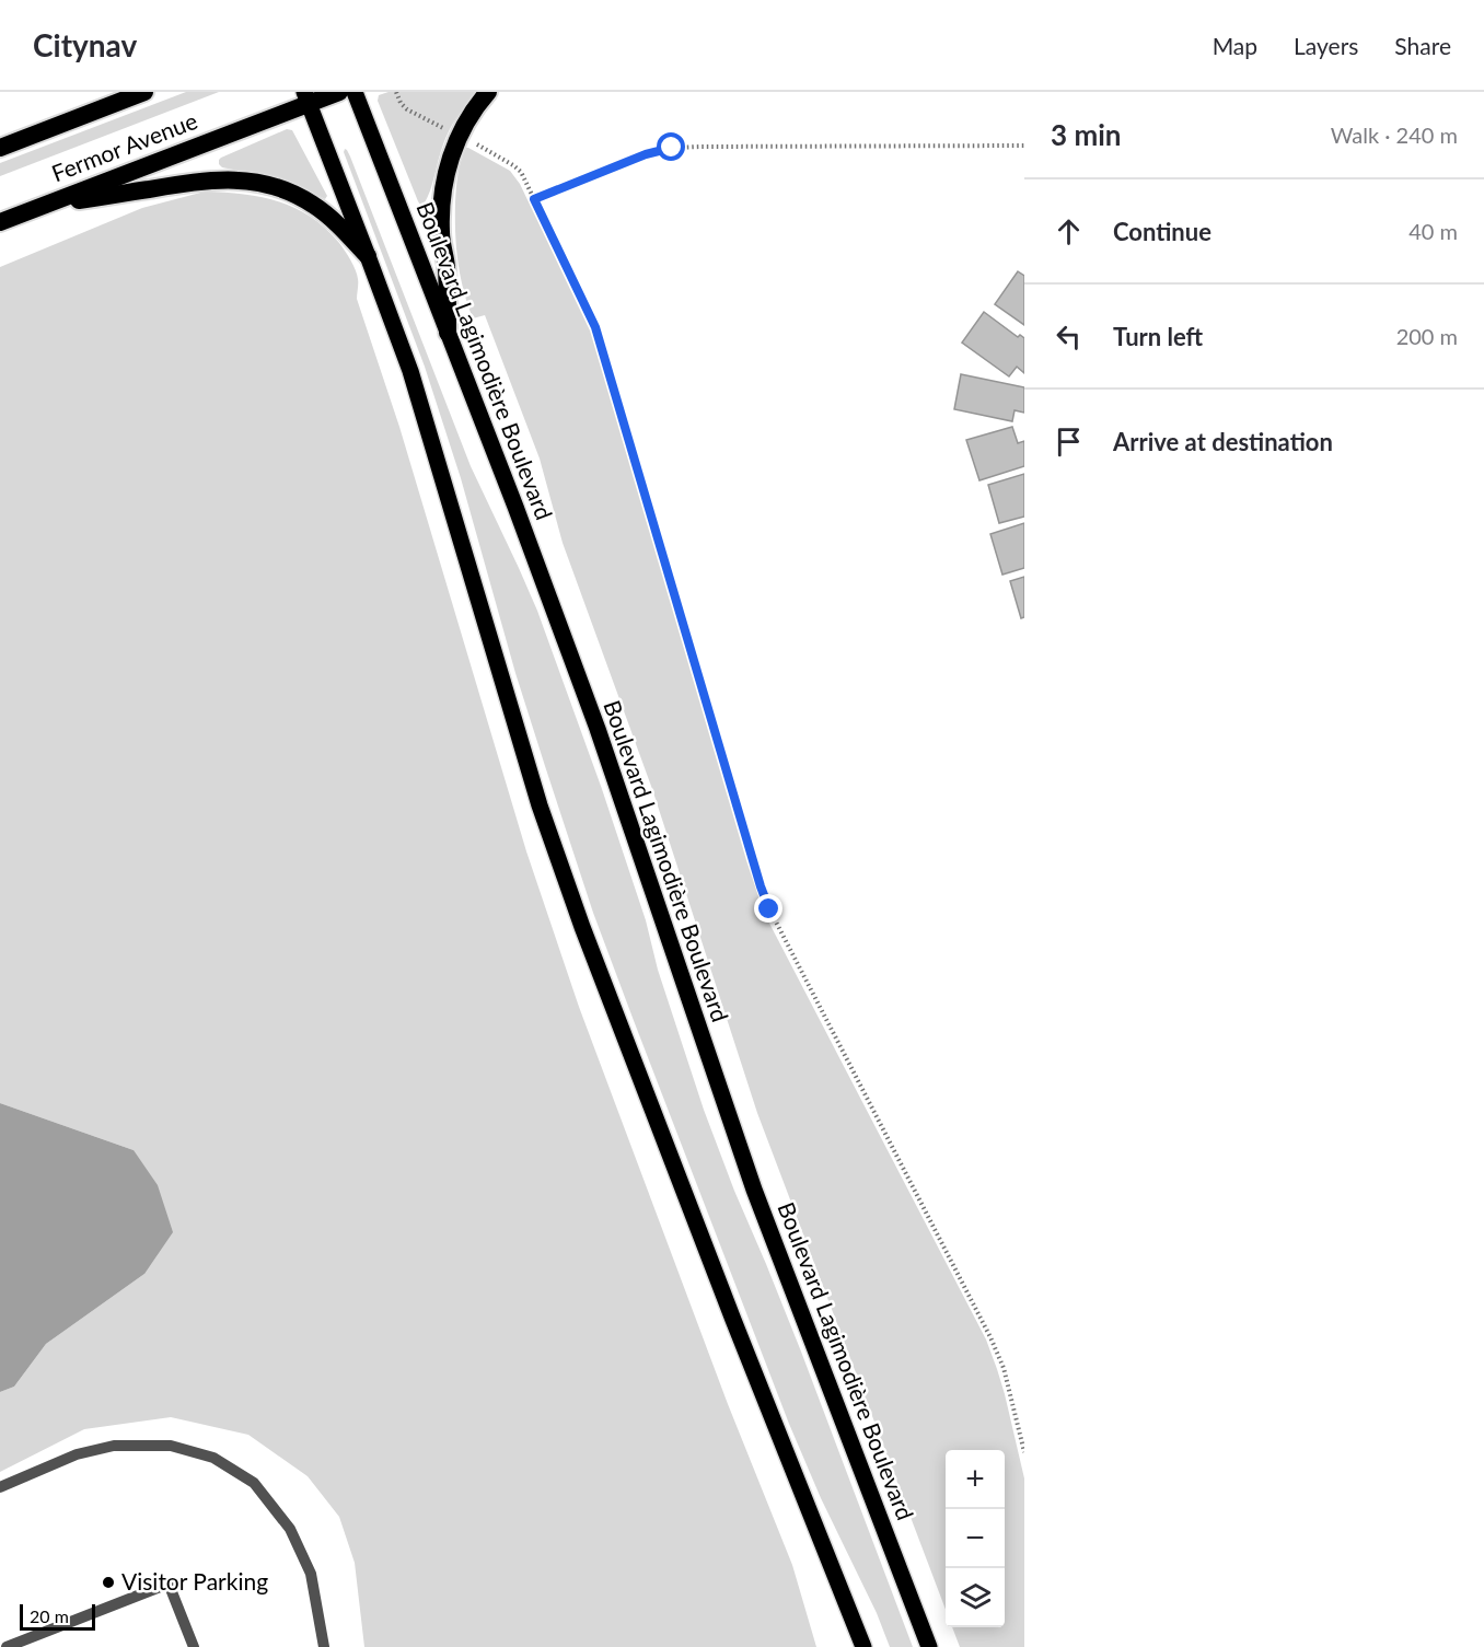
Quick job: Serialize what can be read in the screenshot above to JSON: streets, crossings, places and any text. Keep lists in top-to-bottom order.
{
  "streets": {
    "highway": ["Fermor Avenue"],
    "main road": ["Boulevard Lagimodière Boulevard"]
  },
  "places": ["Visitor Parking"],
  "scale_bar": "20 m",
  "page": {
    "header": "Citynav",
    "nav": ["Map", "Layers", "Share"],
    "heading": ["3 min", "Walk · 240 m"],
    "list": [
      ["Continue", "40 m"],
      ["Turn left", "200 m"],
      "Arrive at destination"
    ],
    "map_buttons": ["+", "−"],
    "scale": "20 m"
  }
}
